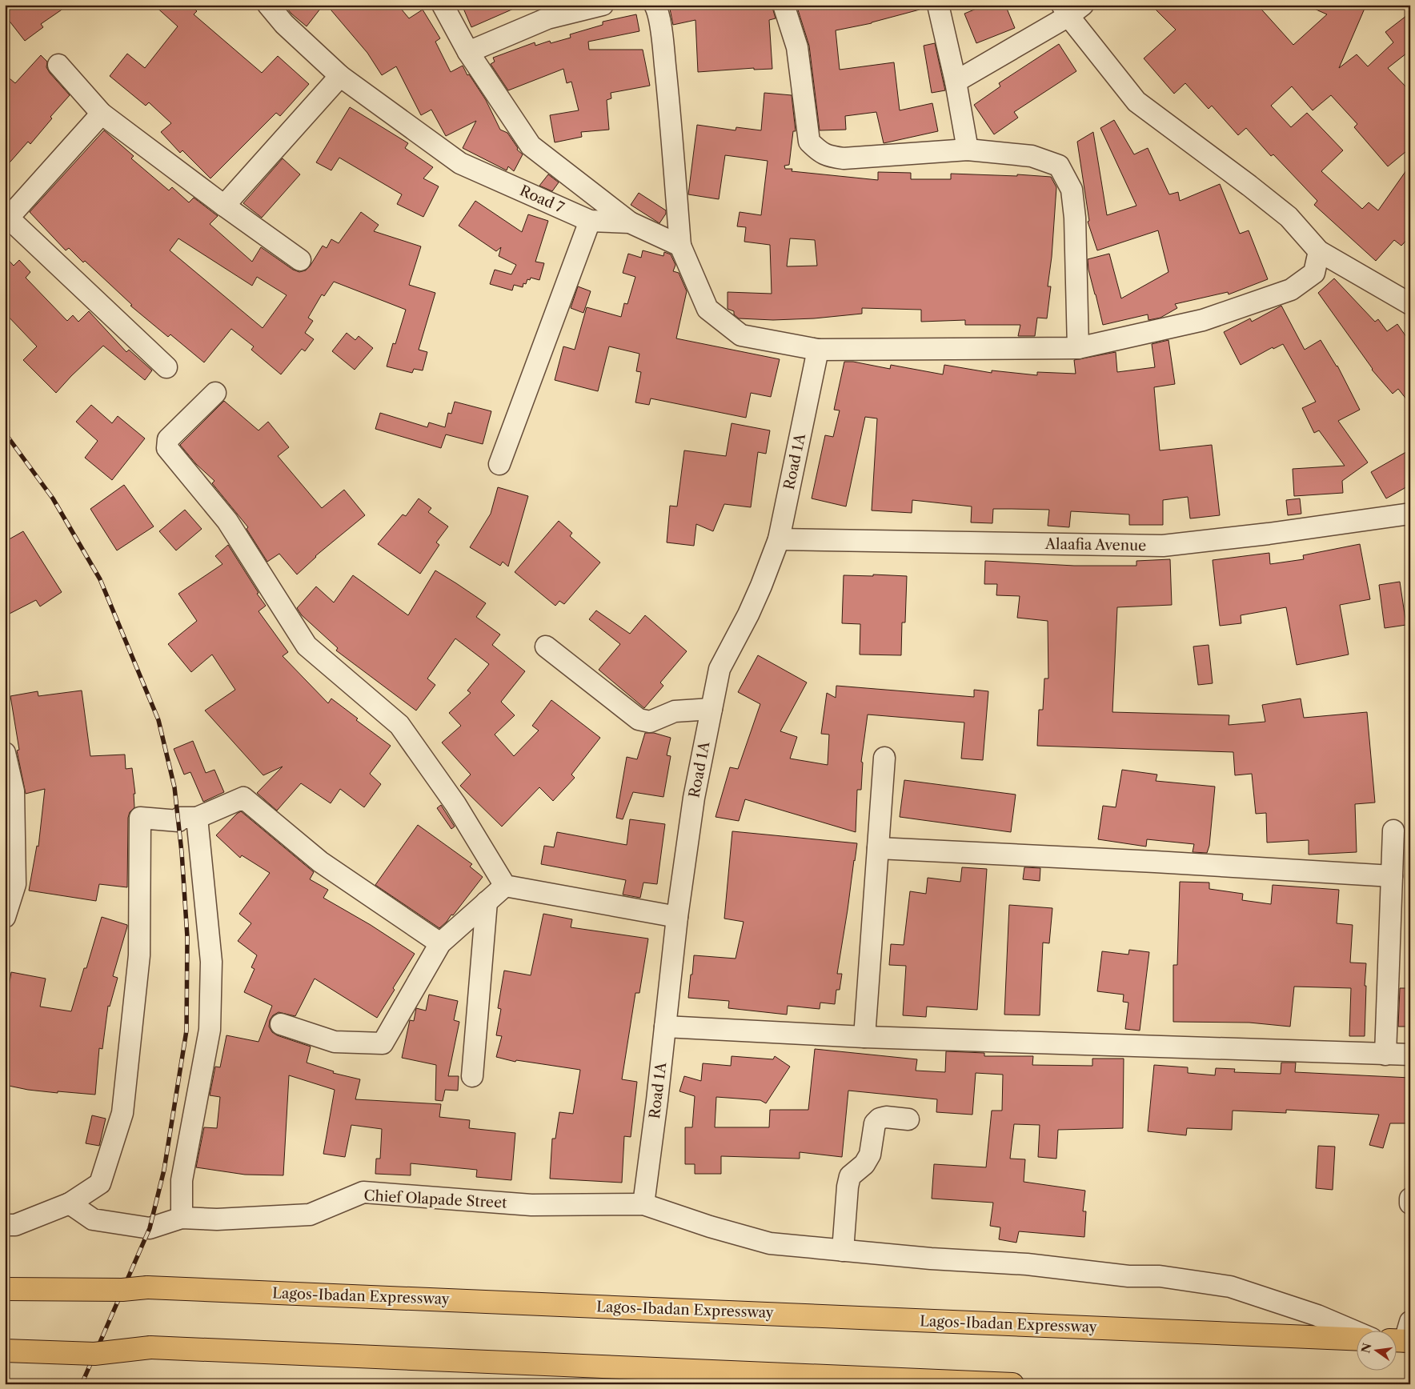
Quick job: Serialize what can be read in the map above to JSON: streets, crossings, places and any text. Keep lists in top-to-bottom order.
{
  "streets": {
    "highway": ["Lagos-Ibadan Expressway"],
    "street": [
      "Road 7",
      "Road 1A",
      "Alaafia Avenue",
      "Chief Olapade Street"
    ]
  },
  "crossings": [
    ["Road 1A", "Alaafia Avenue"],
    ["Road 1A", "Chief Olapade Street"]
  ],
  "north": "left"
}
